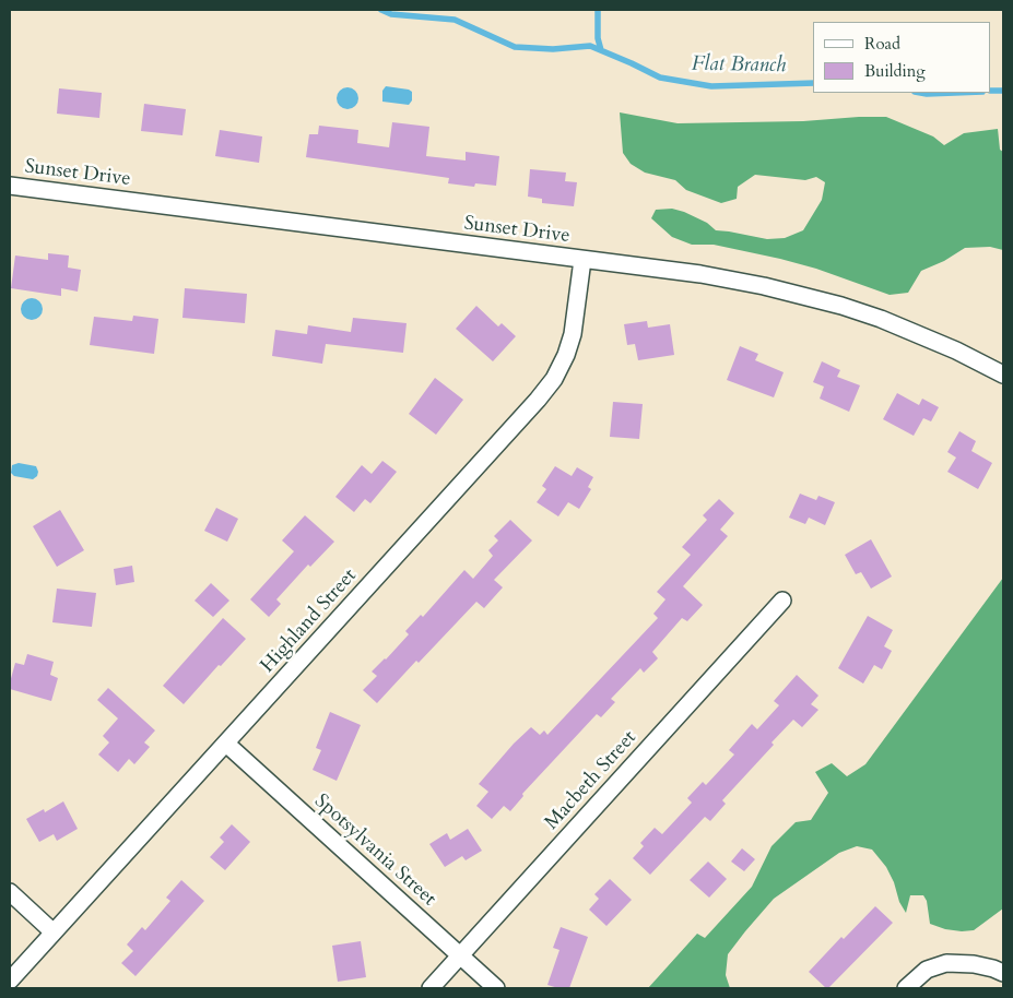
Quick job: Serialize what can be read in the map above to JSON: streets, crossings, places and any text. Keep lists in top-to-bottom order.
{
  "streets": {
    "street": [
      "Sunset Drive",
      "Highland Street",
      "Macbeth Street",
      "Spotsylvania Street"
    ]
  },
  "crossings": [
    ["Sunset Drive", "Highland Street"],
    ["Highland Street", "Spotsylvania Street"],
    ["Macbeth Street", "Spotsylvania Street"]
  ],
  "water": ["Flat Branch"],
  "legend": ["Road", "Building"]
}
